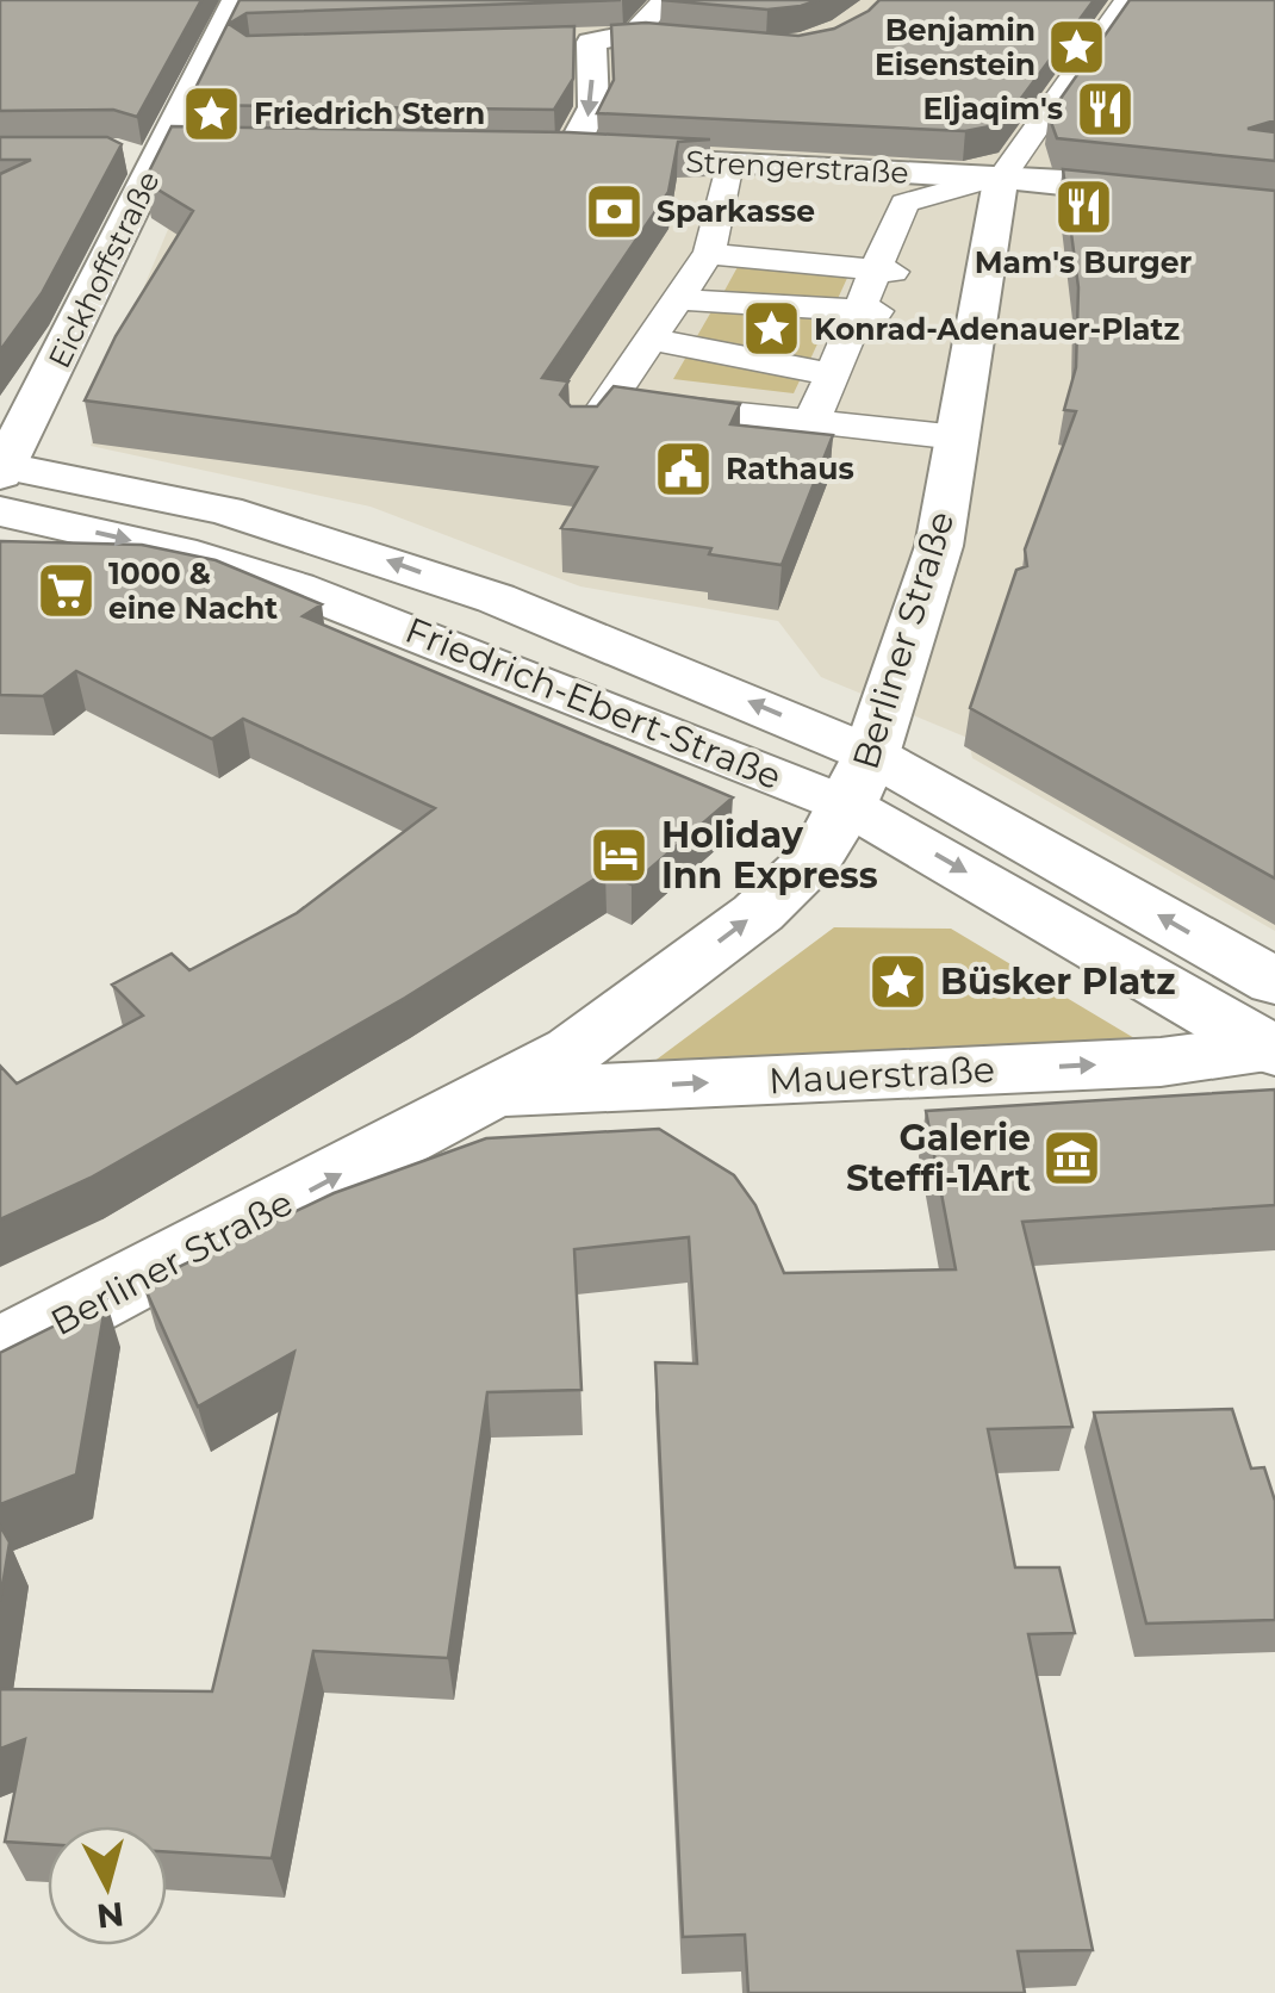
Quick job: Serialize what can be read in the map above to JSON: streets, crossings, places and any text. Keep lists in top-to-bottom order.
{
  "streets": {
    "street": [
      "Strengerstraße",
      "Eickhoffstraße",
      "Berliner Straße",
      "Friedrich-Ebert-Straße",
      "Mauerstraße"
    ]
  },
  "crossings": [
    ["Strengerstraße", "Berliner Straße"],
    ["Eickhoffstraße", "Friedrich-Ebert-Straße"],
    ["Berliner Straße", "Friedrich-Ebert-Straße"],
    ["Berliner Straße", "Mauerstraße"],
    ["Friedrich-Ebert-Straße", "Mauerstraße"]
  ],
  "one_way": ["Berliner Straße", "Mauerstraße"],
  "places": {
    "place": [
      "Benjamin Eisenstein",
      "Friedrich Stern",
      "Konrad-Adenauer-Platz",
      "Büsker Platz"
    ],
    "restaurant": ["Eljaqim's", "Mam's Burger"],
    "bank": ["Sparkasse"],
    "public building": ["Rathaus"],
    "supermarket": ["1000 & eine Nacht"],
    "hotel": ["Holiday Inn Express"],
    "museum": ["Galerie Steffi-1Art"]
  },
  "north": "bottom"
}
